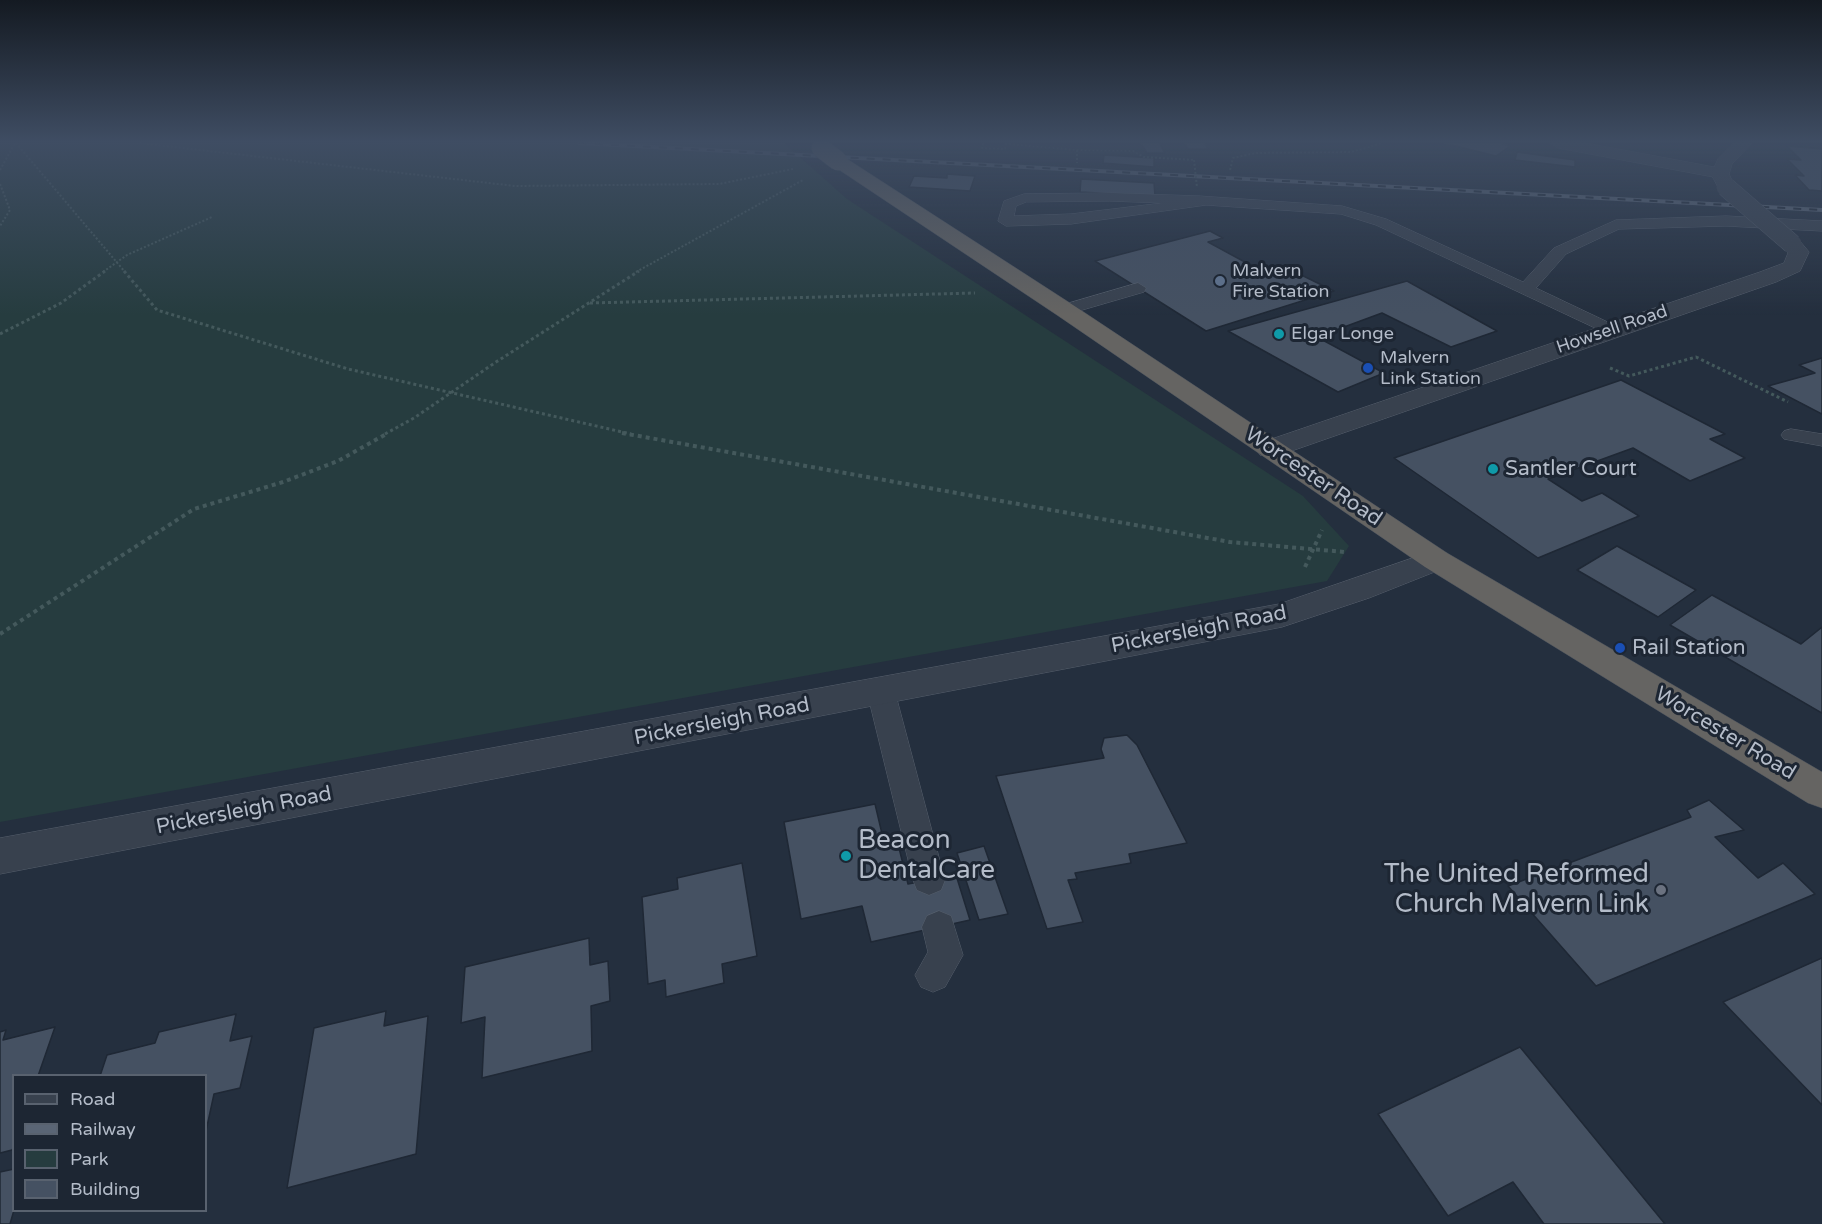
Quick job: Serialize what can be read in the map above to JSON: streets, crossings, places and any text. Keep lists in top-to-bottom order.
{
  "streets": {
    "highway": ["Worcester Road"],
    "street": ["Howsell Road", "Pickersleigh Road"]
  },
  "crossings": [
    ["Howsell Road", "Worcester Road"],
    ["Worcester Road", "Pickersleigh Road"]
  ],
  "places": [
    "Malvern Fire Station",
    "Elgar Longe",
    "Malvern Link Station",
    "Santler Court",
    "Rail Station",
    "Beacon DentalCare",
    "The United Reformed Church Malvern Link"
  ],
  "legend": [
    "Road",
    "Railway",
    "Park",
    "Building"
  ]
}
